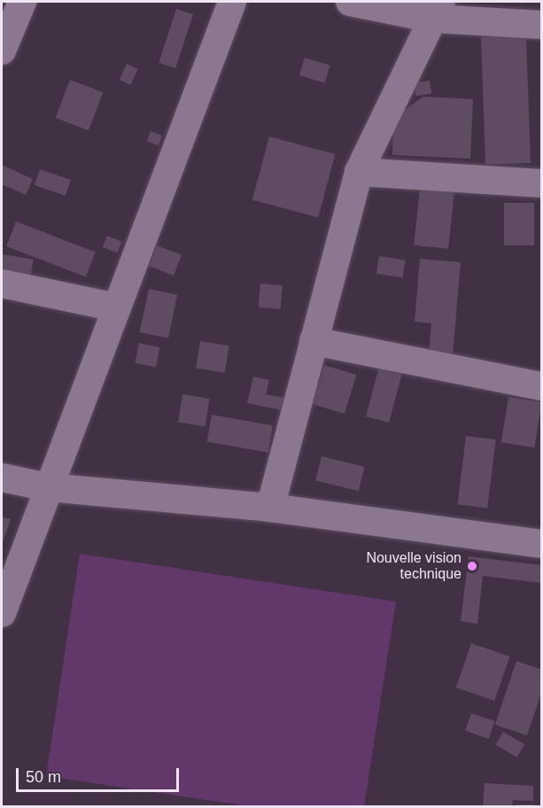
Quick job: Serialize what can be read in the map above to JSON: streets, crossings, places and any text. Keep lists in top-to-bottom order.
{
  "places": ["Nouvelle vision technique"],
  "scale_bar": "50 m"
}
